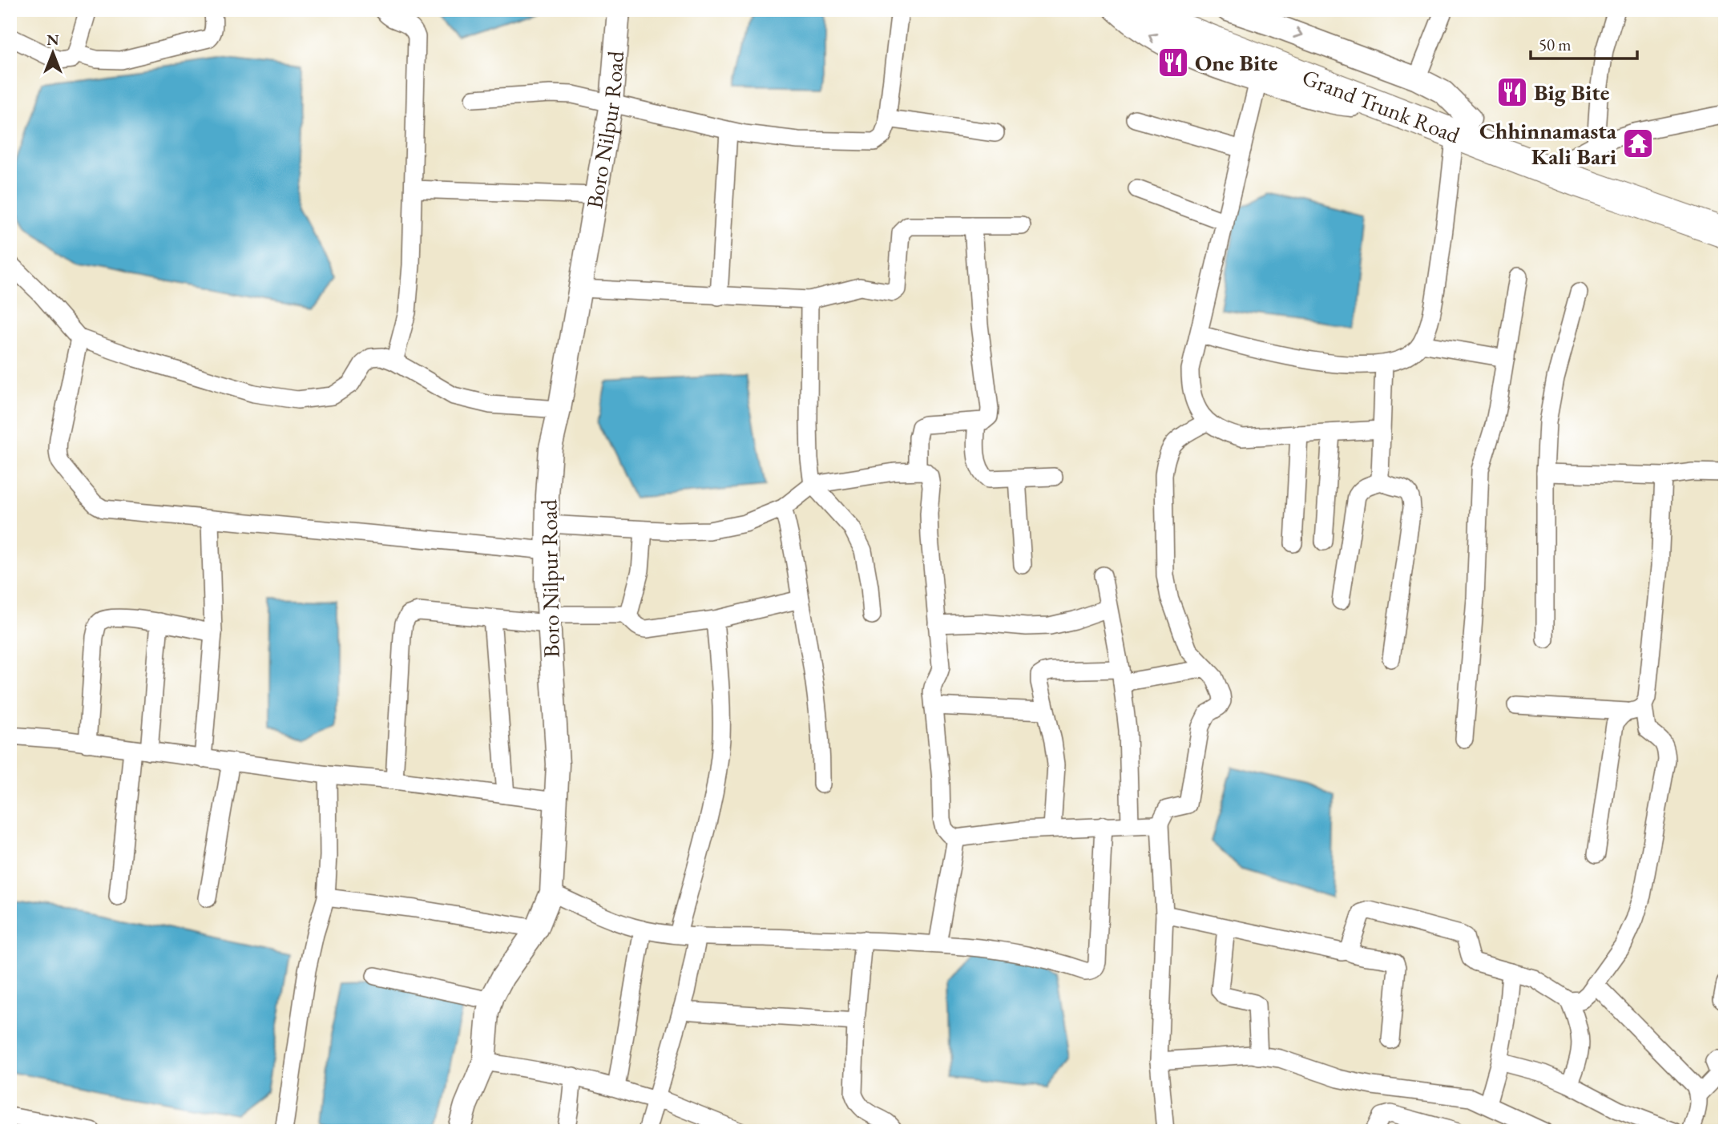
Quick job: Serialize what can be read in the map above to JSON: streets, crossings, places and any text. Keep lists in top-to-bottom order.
{
  "streets": {
    "highway": ["Grand Trunk Road"],
    "street": ["Boro Nilpur Road"]
  },
  "places": {
    "restaurant": ["One Bite", "Big Bite"],
    "temple": ["Chhinnamasta Kali Bari"]
  },
  "scale_bar": "50 m",
  "north": "top"
}
